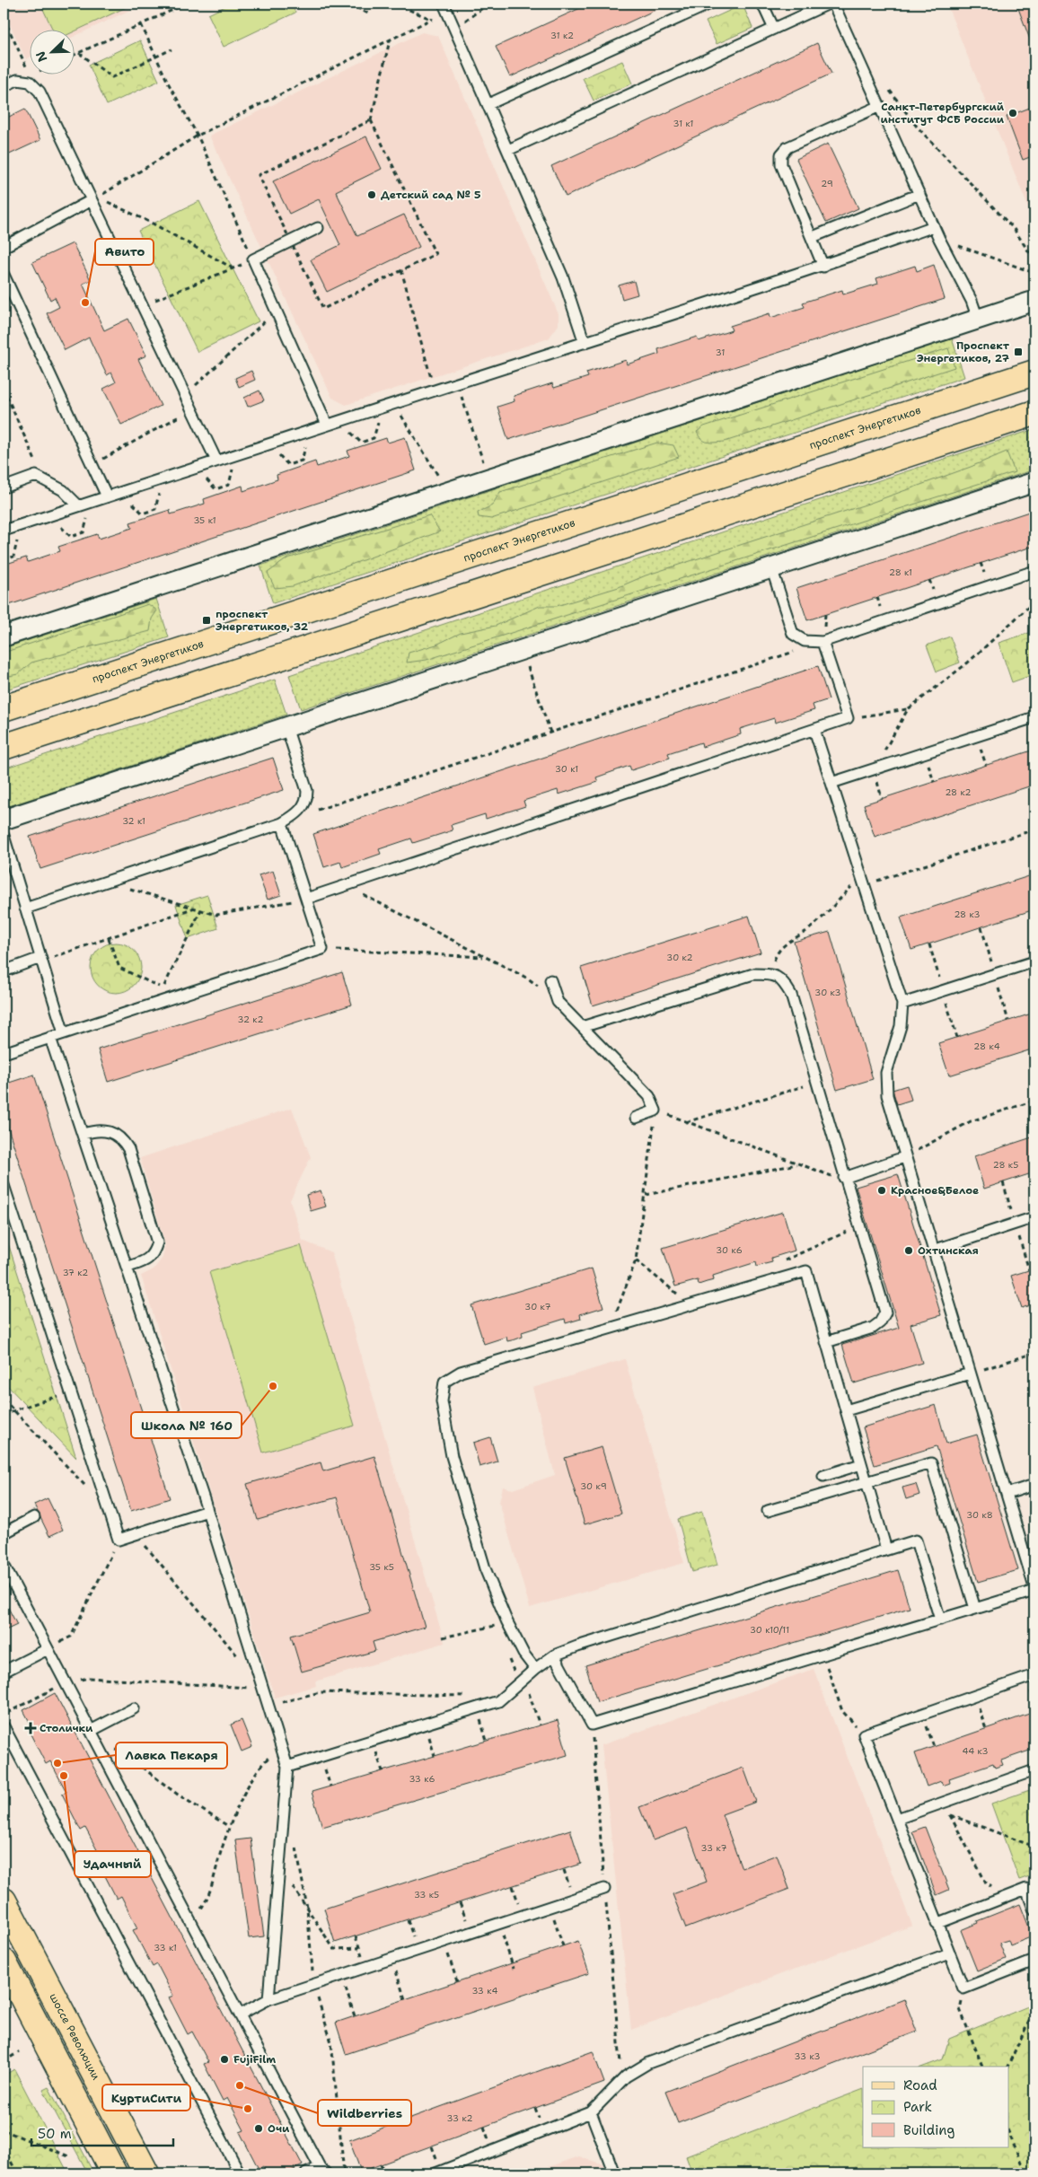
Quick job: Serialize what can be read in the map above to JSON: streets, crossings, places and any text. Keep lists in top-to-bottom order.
{
  "streets": {
    "main road": ["проспект Энергетиков", "шоссе Революции"]
  },
  "places": {
    "other": [
      "Санкт-Петербургский институт ФСБ России",
      "Детский сад № 5",
      "Авито",
      "Красное&Белое",
      "Охтинская",
      "Школа № 160",
      "Лавка Пекаря",
      "Удачный",
      "FujiFilm",
      "Wildberries",
      "КуртиСити",
      "Очи"
    ],
    "transit": ["Проспект Энергетиков, 27", "проспект Энергетиков, 32"],
    "health": ["Столички"]
  },
  "house_numbers": [
    "31 к2",
    "31 к1",
    "29",
    "31",
    "35 к1",
    "28 к1",
    "30 к1",
    "28 к2",
    "32 к1",
    "28 к3",
    "30 к2",
    "30 к3",
    "32 к2",
    "28 к4",
    "28 к5",
    "30 к6",
    "37 к2",
    "30 к7",
    "30 к9",
    "30 к8",
    "35 к5",
    "30 к10/11",
    "44 к3",
    "33 к6",
    "33 к7",
    "33 к5",
    "33 к1",
    "33 к4",
    "33 к3",
    "33 к2"
  ],
  "legend": ["Road", "Park", "Building"],
  "scale_bar": "50 m",
  "north": "bottom left"
}
